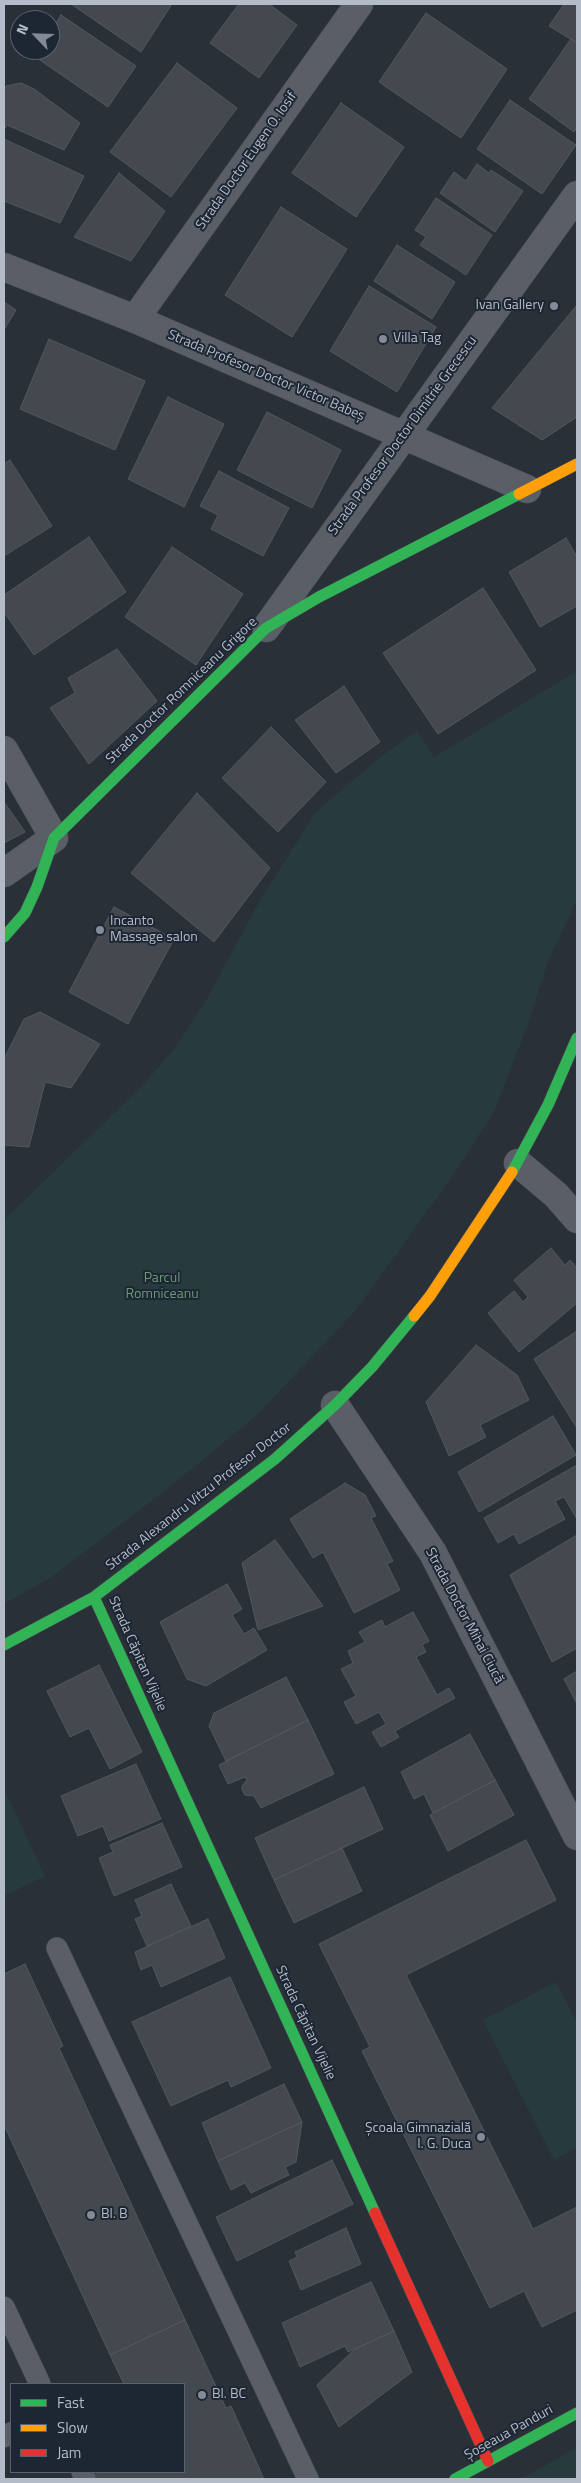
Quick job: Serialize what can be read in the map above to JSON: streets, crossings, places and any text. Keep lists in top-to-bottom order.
{
  "streets": {
    "street": [
      "Strada Doctor Eugen O. Iosif",
      "Strada Profesor Doctor Victor Babeș",
      "Strada Profesor Doctor Dimitrie Grecescu",
      "Strada Doctor Romniceanu Grigore",
      "Strada Alexandru Vitzu Profesor Doctor",
      "Strada Doctor Mihai Ciucă",
      "Strada Căpitan Vijelie",
      "Șoseaua Panduri"
    ]
  },
  "crossings": [
    ["Strada Doctor Eugen O. Iosif", "Strada Profesor Doctor Victor Babeș"],
    ["Strada Profesor Doctor Victor Babeș", "Strada Profesor Doctor Dimitrie Grecescu"],
    ["Strada Profesor Doctor Victor Babeș", "Strada Doctor Romniceanu Grigore"],
    ["Strada Profesor Doctor Dimitrie Grecescu", "Strada Doctor Romniceanu Grigore"],
    ["Strada Alexandru Vitzu Profesor Doctor", "Strada Doctor Mihai Ciucă"],
    ["Strada Alexandru Vitzu Profesor Doctor", "Strada Căpitan Vijelie"],
    ["Strada Căpitan Vijelie", "Șoseaua Panduri"]
  ],
  "parks": ["Parcul Romniceanu"],
  "places": [
    "Ivan Gallery",
    "Villa Tag",
    "Incanto Massage salon",
    "Școala Gimnazială I. G. Duca",
    "Bl. B",
    "Bl. BC"
  ],
  "legend": ["Fast", "Slow", "Jam"],
  "north": "top left"
}
